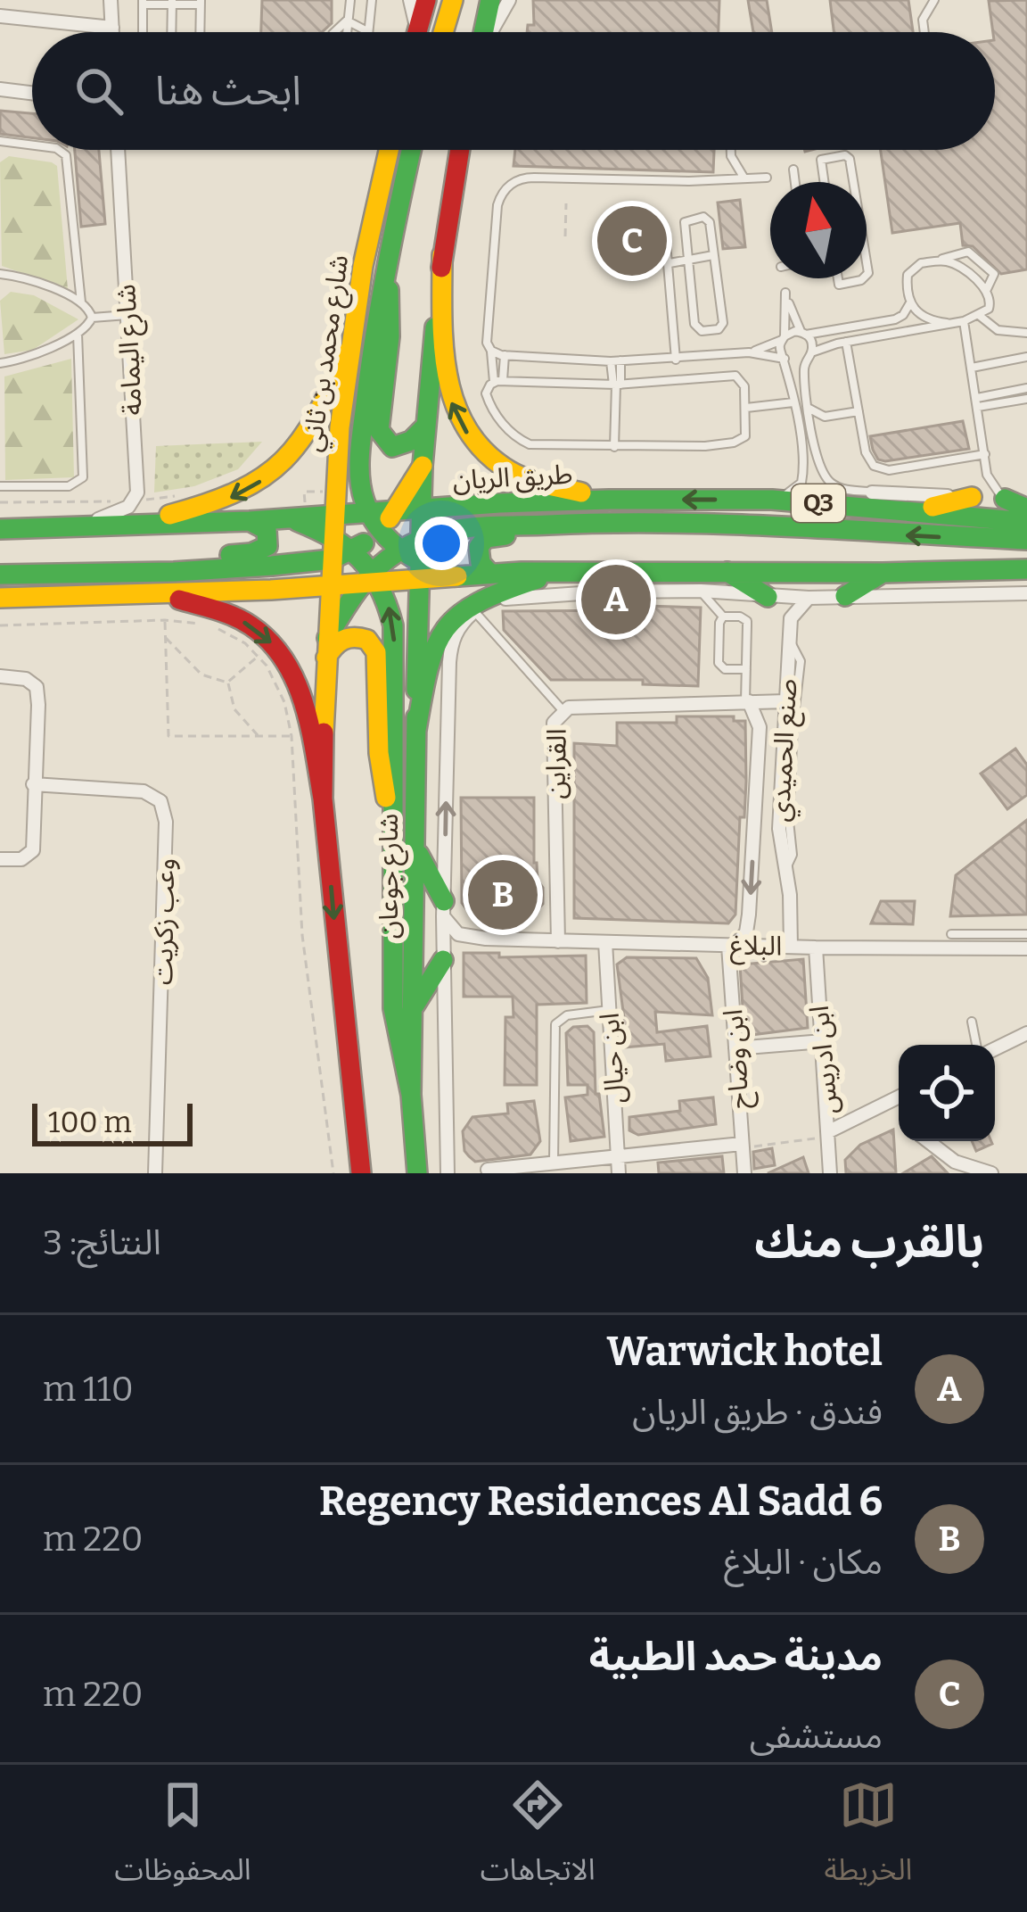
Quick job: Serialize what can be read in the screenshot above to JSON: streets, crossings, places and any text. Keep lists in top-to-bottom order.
{
  "streets": {
    "main road": [
      "شارع محمد بن ثاني",
      "طريق الريان",
      "Q3",
      "شارع جوعان"
    ],
    "street": [
      "شارع اليمامة",
      "صنع الحميدي",
      "القراين",
      "وعب زكريت",
      "البلاغ",
      "ابن حيال",
      "ابن وضاح",
      "ابن ادريس"
    ]
  },
  "crossings": [
    ["شارع محمد بن ثاني", "طريق الريان"],
    ["شارع محمد بن ثاني", "شارع جوعان"],
    ["صنع الحميدي", "القراين"],
    ["صنع الحميدي", "البلاغ"],
    ["القراين", "البلاغ"],
    ["شارع جوعان", "البلاغ"],
    ["البلاغ", "ابن حيال"],
    ["البلاغ", "ابن وضاح"],
    ["البلاغ", "ابن ادريس"]
  ],
  "scale_bar": "100 m",
  "north": "top",
  "page": {
    "search": "ابحث هنا",
    "pins": ["C", "A", "B"],
    "scale": "100 m",
    "heading": ["بالقرب منك", "النتائج: 3"],
    "list": [
      {
        "mark": "A",
        "name": "Warwick hotel",
        "note": "فندق · طريق الريان",
        "value": "110 m"
      },
      {
        "mark": "B",
        "name": "Regency Residences Al Sadd 6",
        "note": "مكان · البلاغ",
        "value": "220 m"
      },
      {
        "mark": "C",
        "name": "مدينة حمد الطبية",
        "note": "مستشفى",
        "value": "220 m"
      }
    ],
    "nav": ["الخريطة", "الاتجاهات", "المحفوظات"]
  }
}
